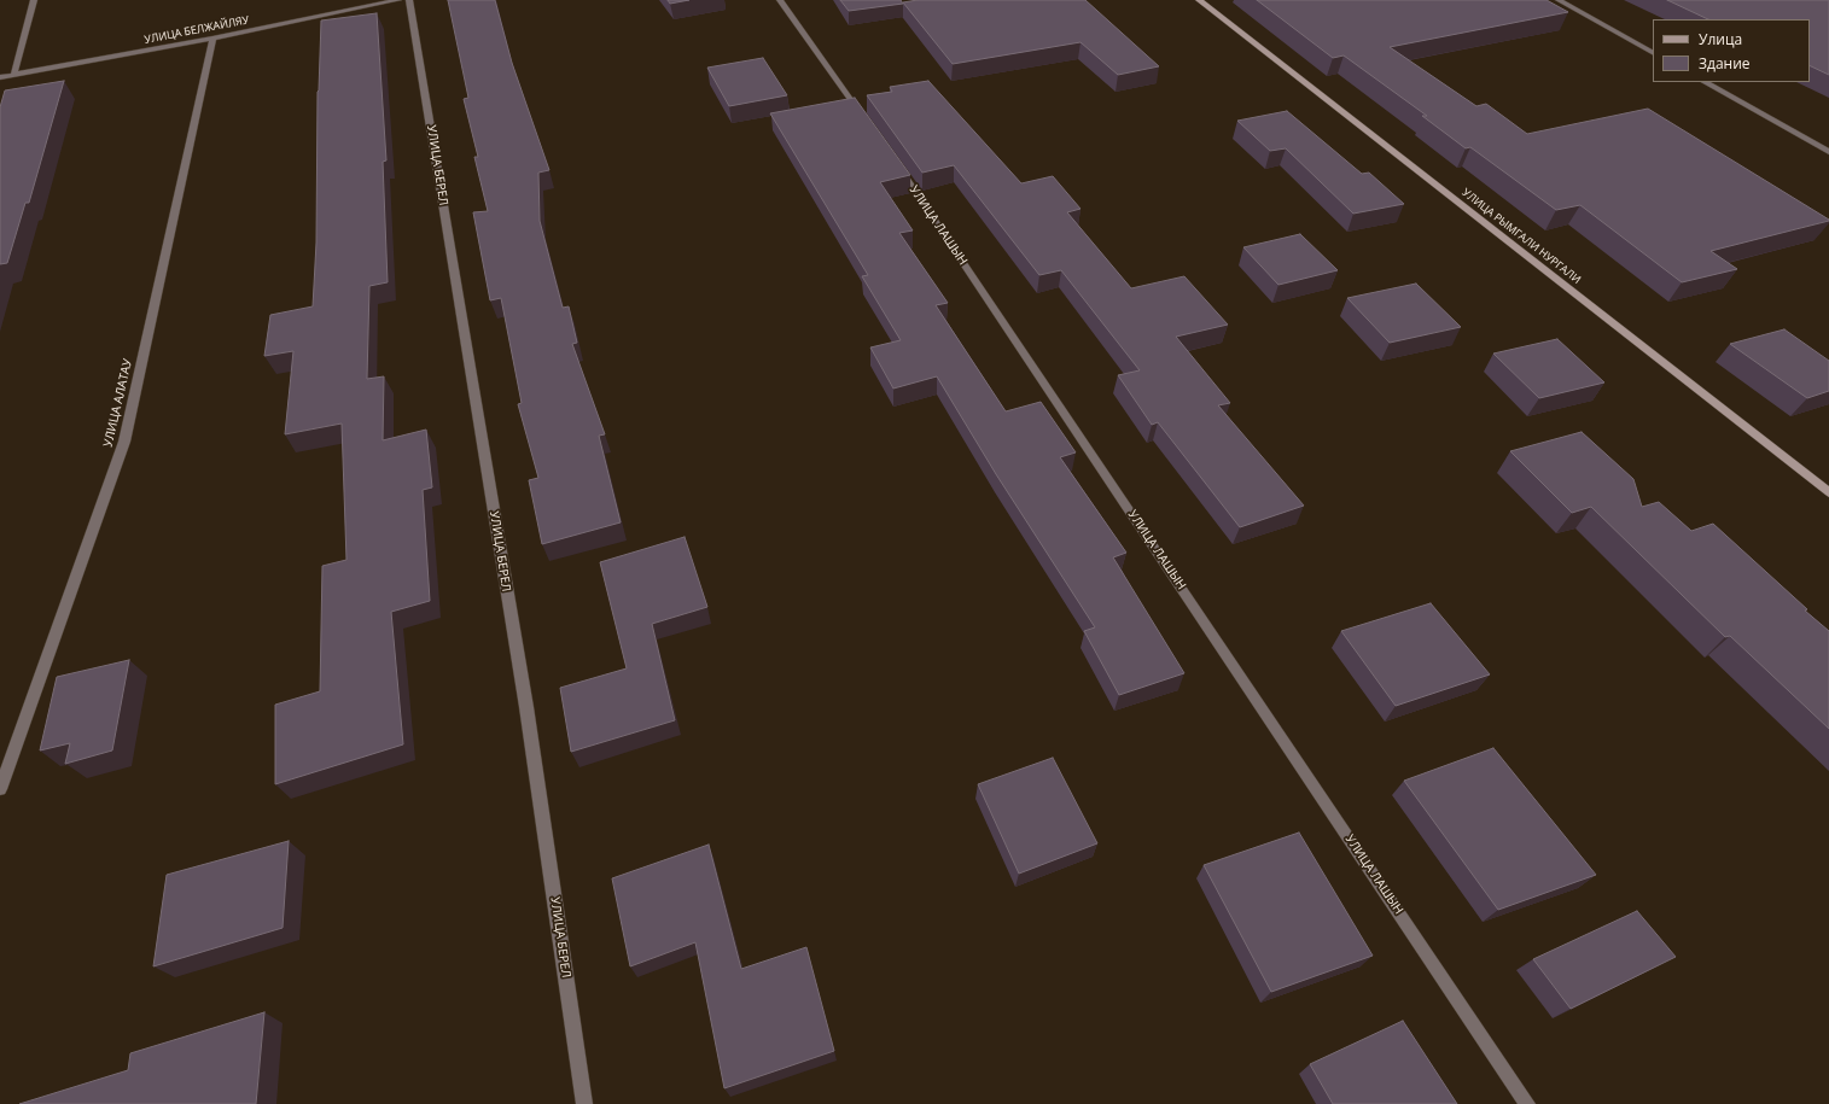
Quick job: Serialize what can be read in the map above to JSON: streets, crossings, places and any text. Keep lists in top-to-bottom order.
{
  "streets": {
    "street": [
      "УЛИЦА БЕЛЖАЙЛЯУ",
      "УЛИЦА БЕРЕЛ",
      "УЛИЦА ЛАШЫН",
      "УЛИЦА РЫМГАЛИ НУРГАЛИ",
      "УЛИЦА АЛАТАУ"
    ]
  },
  "crossings": [
    ["УЛИЦА БЕЛЖАЙЛЯУ", "УЛИЦА АЛАТАУ"]
  ],
  "legend": ["Улица", "Здание"]
}
